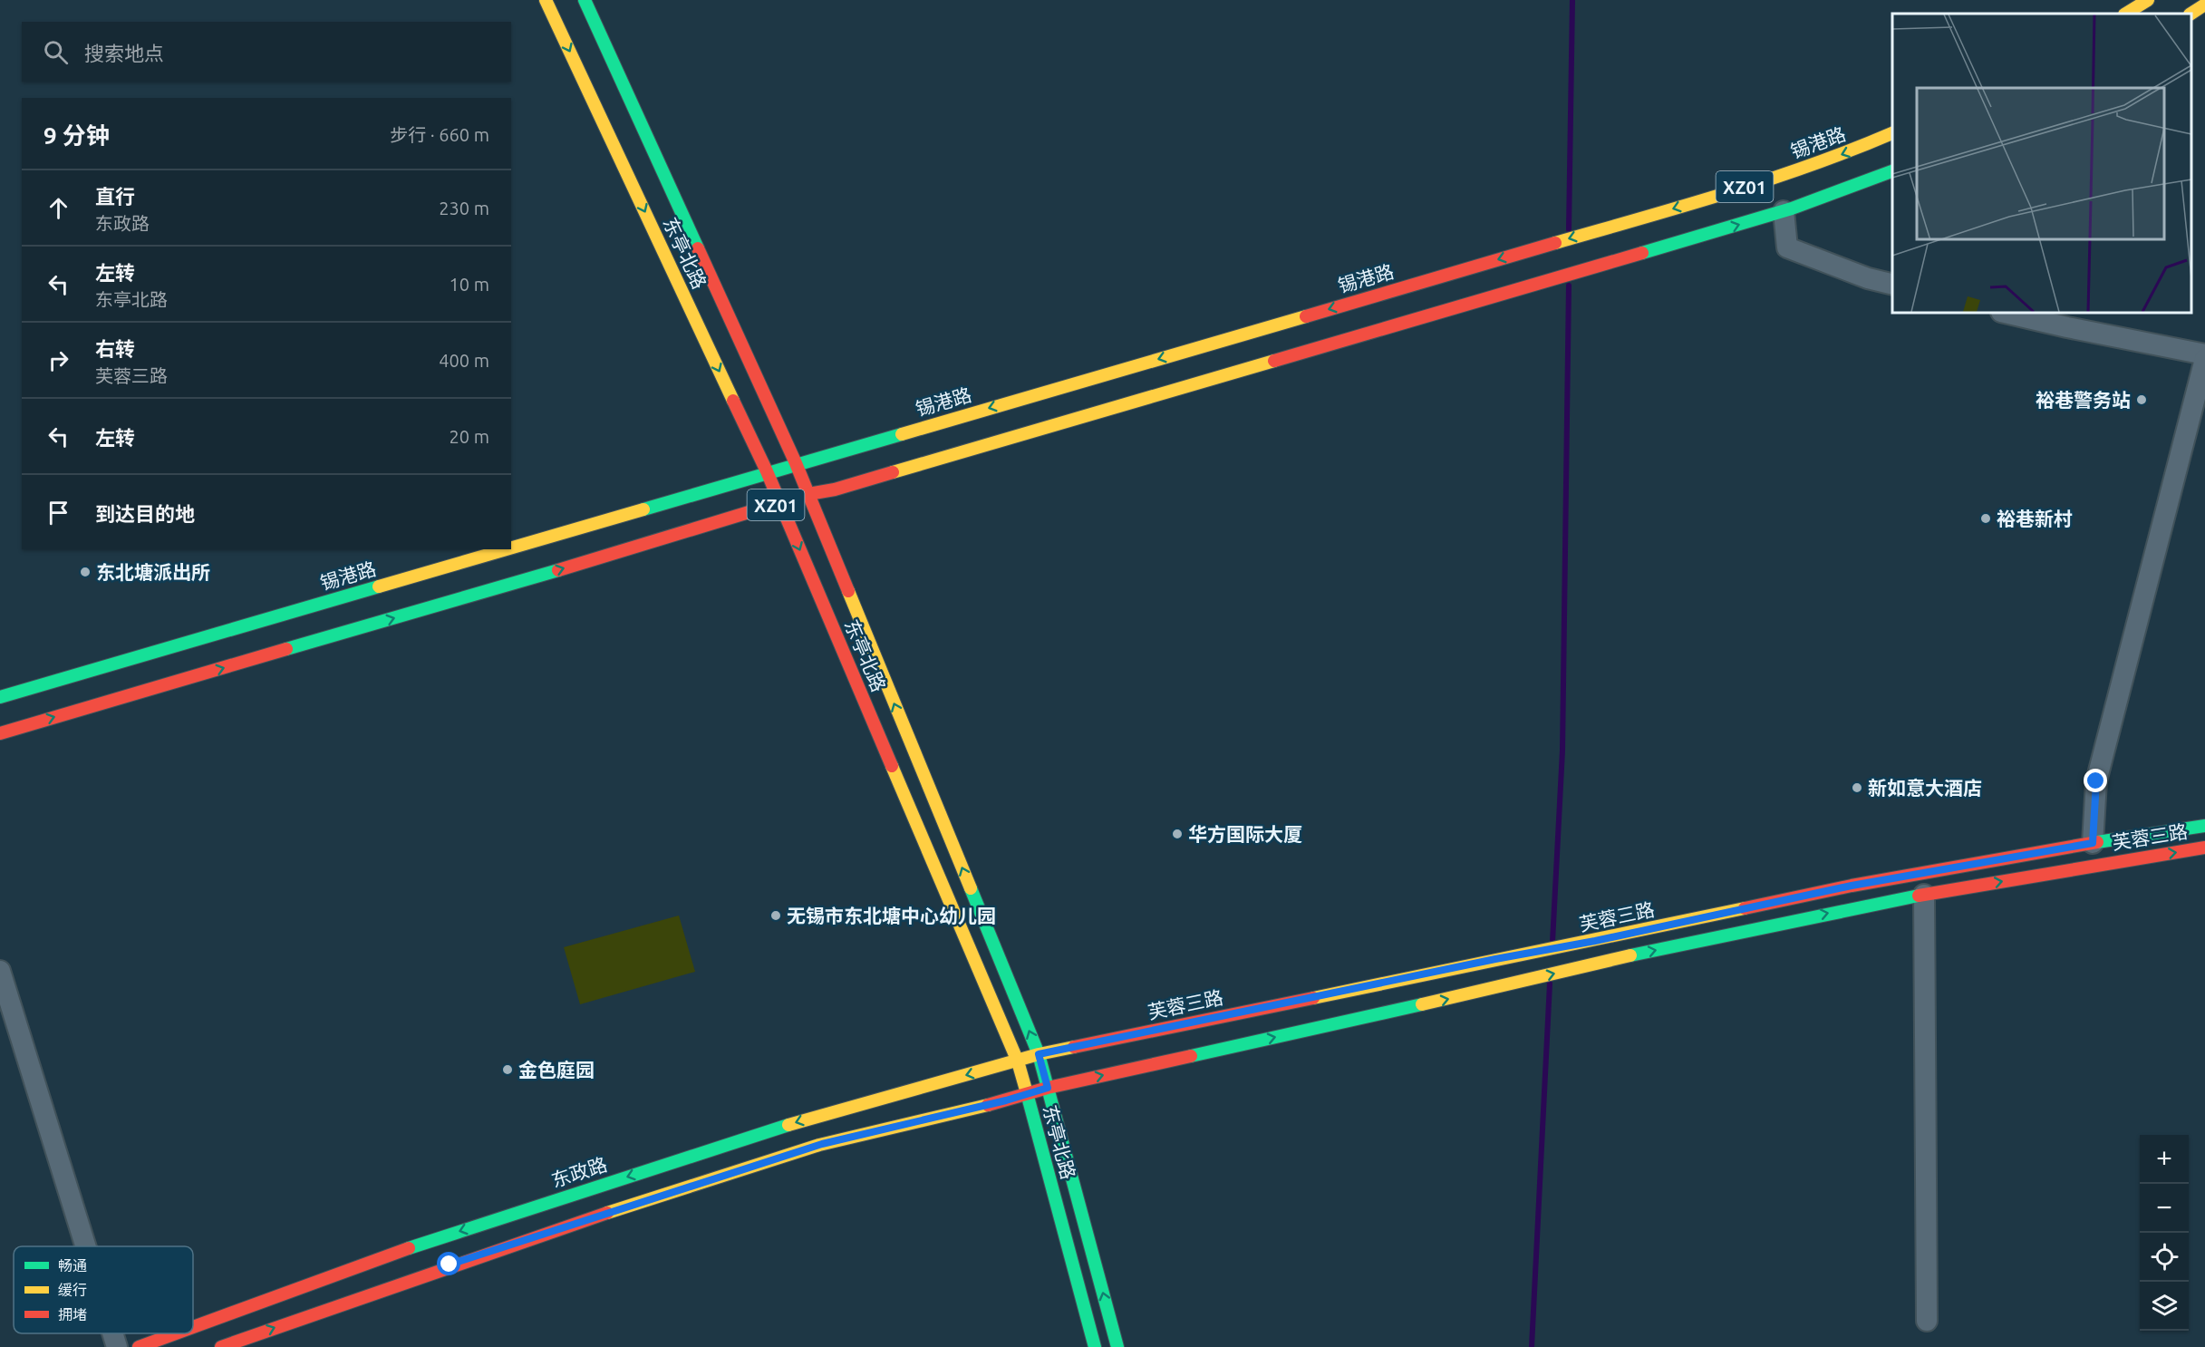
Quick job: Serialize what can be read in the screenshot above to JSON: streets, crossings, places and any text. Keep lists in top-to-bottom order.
{
  "streets": {
    "main road": [
      "锡港路",
      "XZ01",
      "东亭北路",
      "芙蓉三路",
      "东政路"
    ]
  },
  "crossings": [
    ["锡港路", "东亭北路"],
    ["XZ01", "东亭北路"],
    ["东亭北路", "芙蓉三路"],
    ["东亭北路", "东政路"],
    ["芙蓉三路", "东政路"]
  ],
  "places": [
    "裕巷警务站",
    "裕巷新村",
    "东北塘派出所",
    "新如意大酒店",
    "华方国际大厦",
    "无锡市东北塘中心幼儿园",
    "金色庭园"
  ],
  "legend": ["畅通", "缓行", "拥堵"],
  "page": {
    "search": "搜索地点",
    "heading": ["9 分钟", "步行 · 660 m"],
    "list": [
      ["直行", "东政路", "230 m"],
      ["左转", "东亭北路", "10 m"],
      ["右转", "芙蓉三路", "400 m"],
      ["左转", "20 m"],
      "到达目的地"
    ],
    "map_buttons": ["+", "−"]
  }
}
